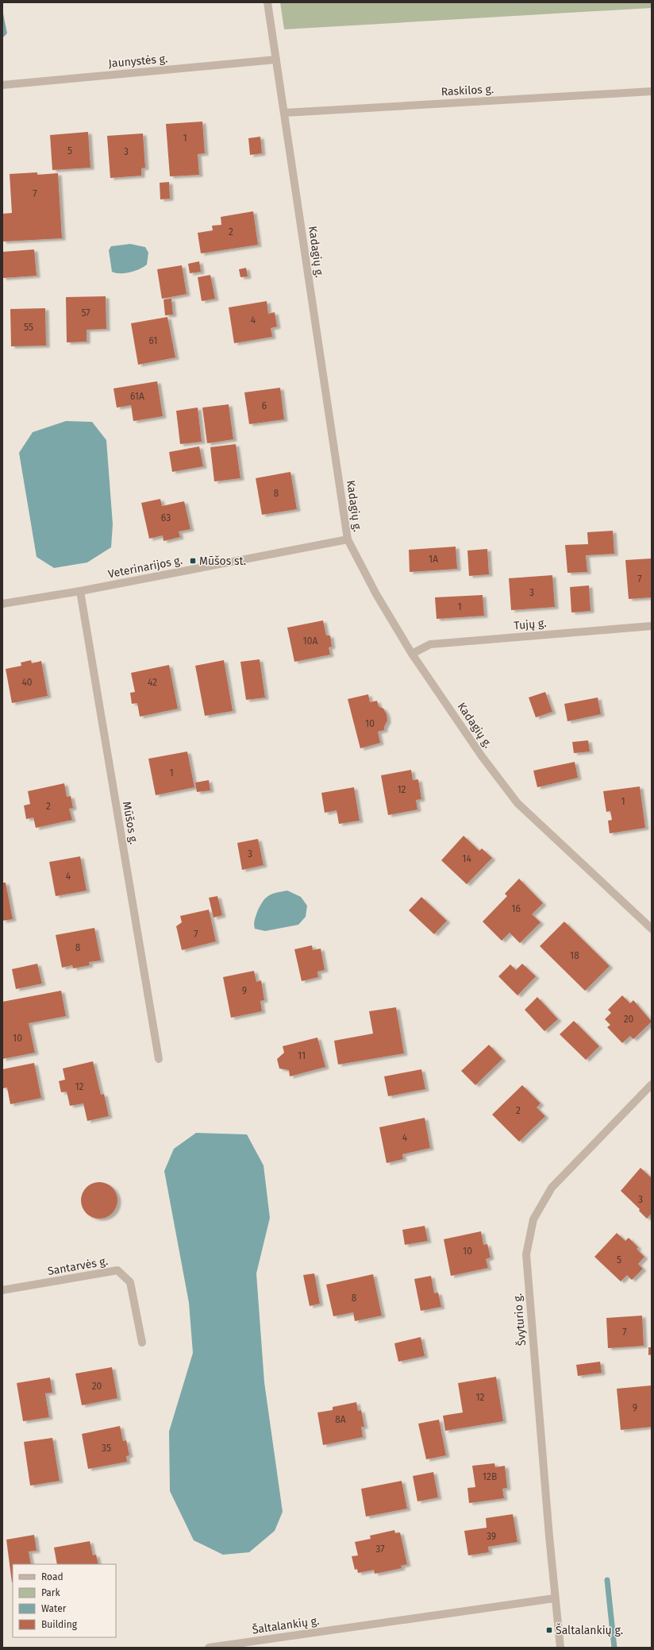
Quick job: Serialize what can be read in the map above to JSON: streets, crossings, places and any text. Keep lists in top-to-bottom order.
{
  "streets": {
    "street": [
      "Jaunystės g.",
      "Raskilos g.",
      "Kadagių g.",
      "Veterinarijos g.",
      "Tujų g.",
      "Mūšos g.",
      "Santarvės g.",
      "Švyturio g.",
      "Šaltalankių g."
    ]
  },
  "crossings": [
    ["Jaunystės g.", "Kadagių g."],
    ["Raskilos g.", "Kadagių g."],
    ["Kadagių g.", "Veterinarijos g."],
    ["Kadagių g.", "Tujų g."],
    ["Veterinarijos g.", "Mūšos g."],
    ["Švyturio g.", "Šaltalankių g."]
  ],
  "places": {
    "transit": ["Mūšos st.", "Šaltalankių g."]
  },
  "house_numbers": [
    "1",
    "5",
    "3",
    "7",
    "2",
    "57",
    "4",
    "55",
    "61",
    "61A",
    "6",
    "8",
    "63",
    "1A",
    "7",
    "3",
    "1",
    "10A",
    "40",
    "42",
    "10",
    "1",
    "12",
    "1",
    "2",
    "3",
    "14",
    "4",
    "16",
    "7",
    "8",
    "18",
    "9",
    "20",
    "10",
    "11",
    "12",
    "2",
    "4",
    "3",
    "10",
    "5",
    "8",
    "7",
    "20",
    "12",
    "9",
    "8A",
    "35",
    "12B",
    "39",
    "37"
  ],
  "legend": [
    "Road",
    "Park",
    "Water",
    "Building"
  ]
}
